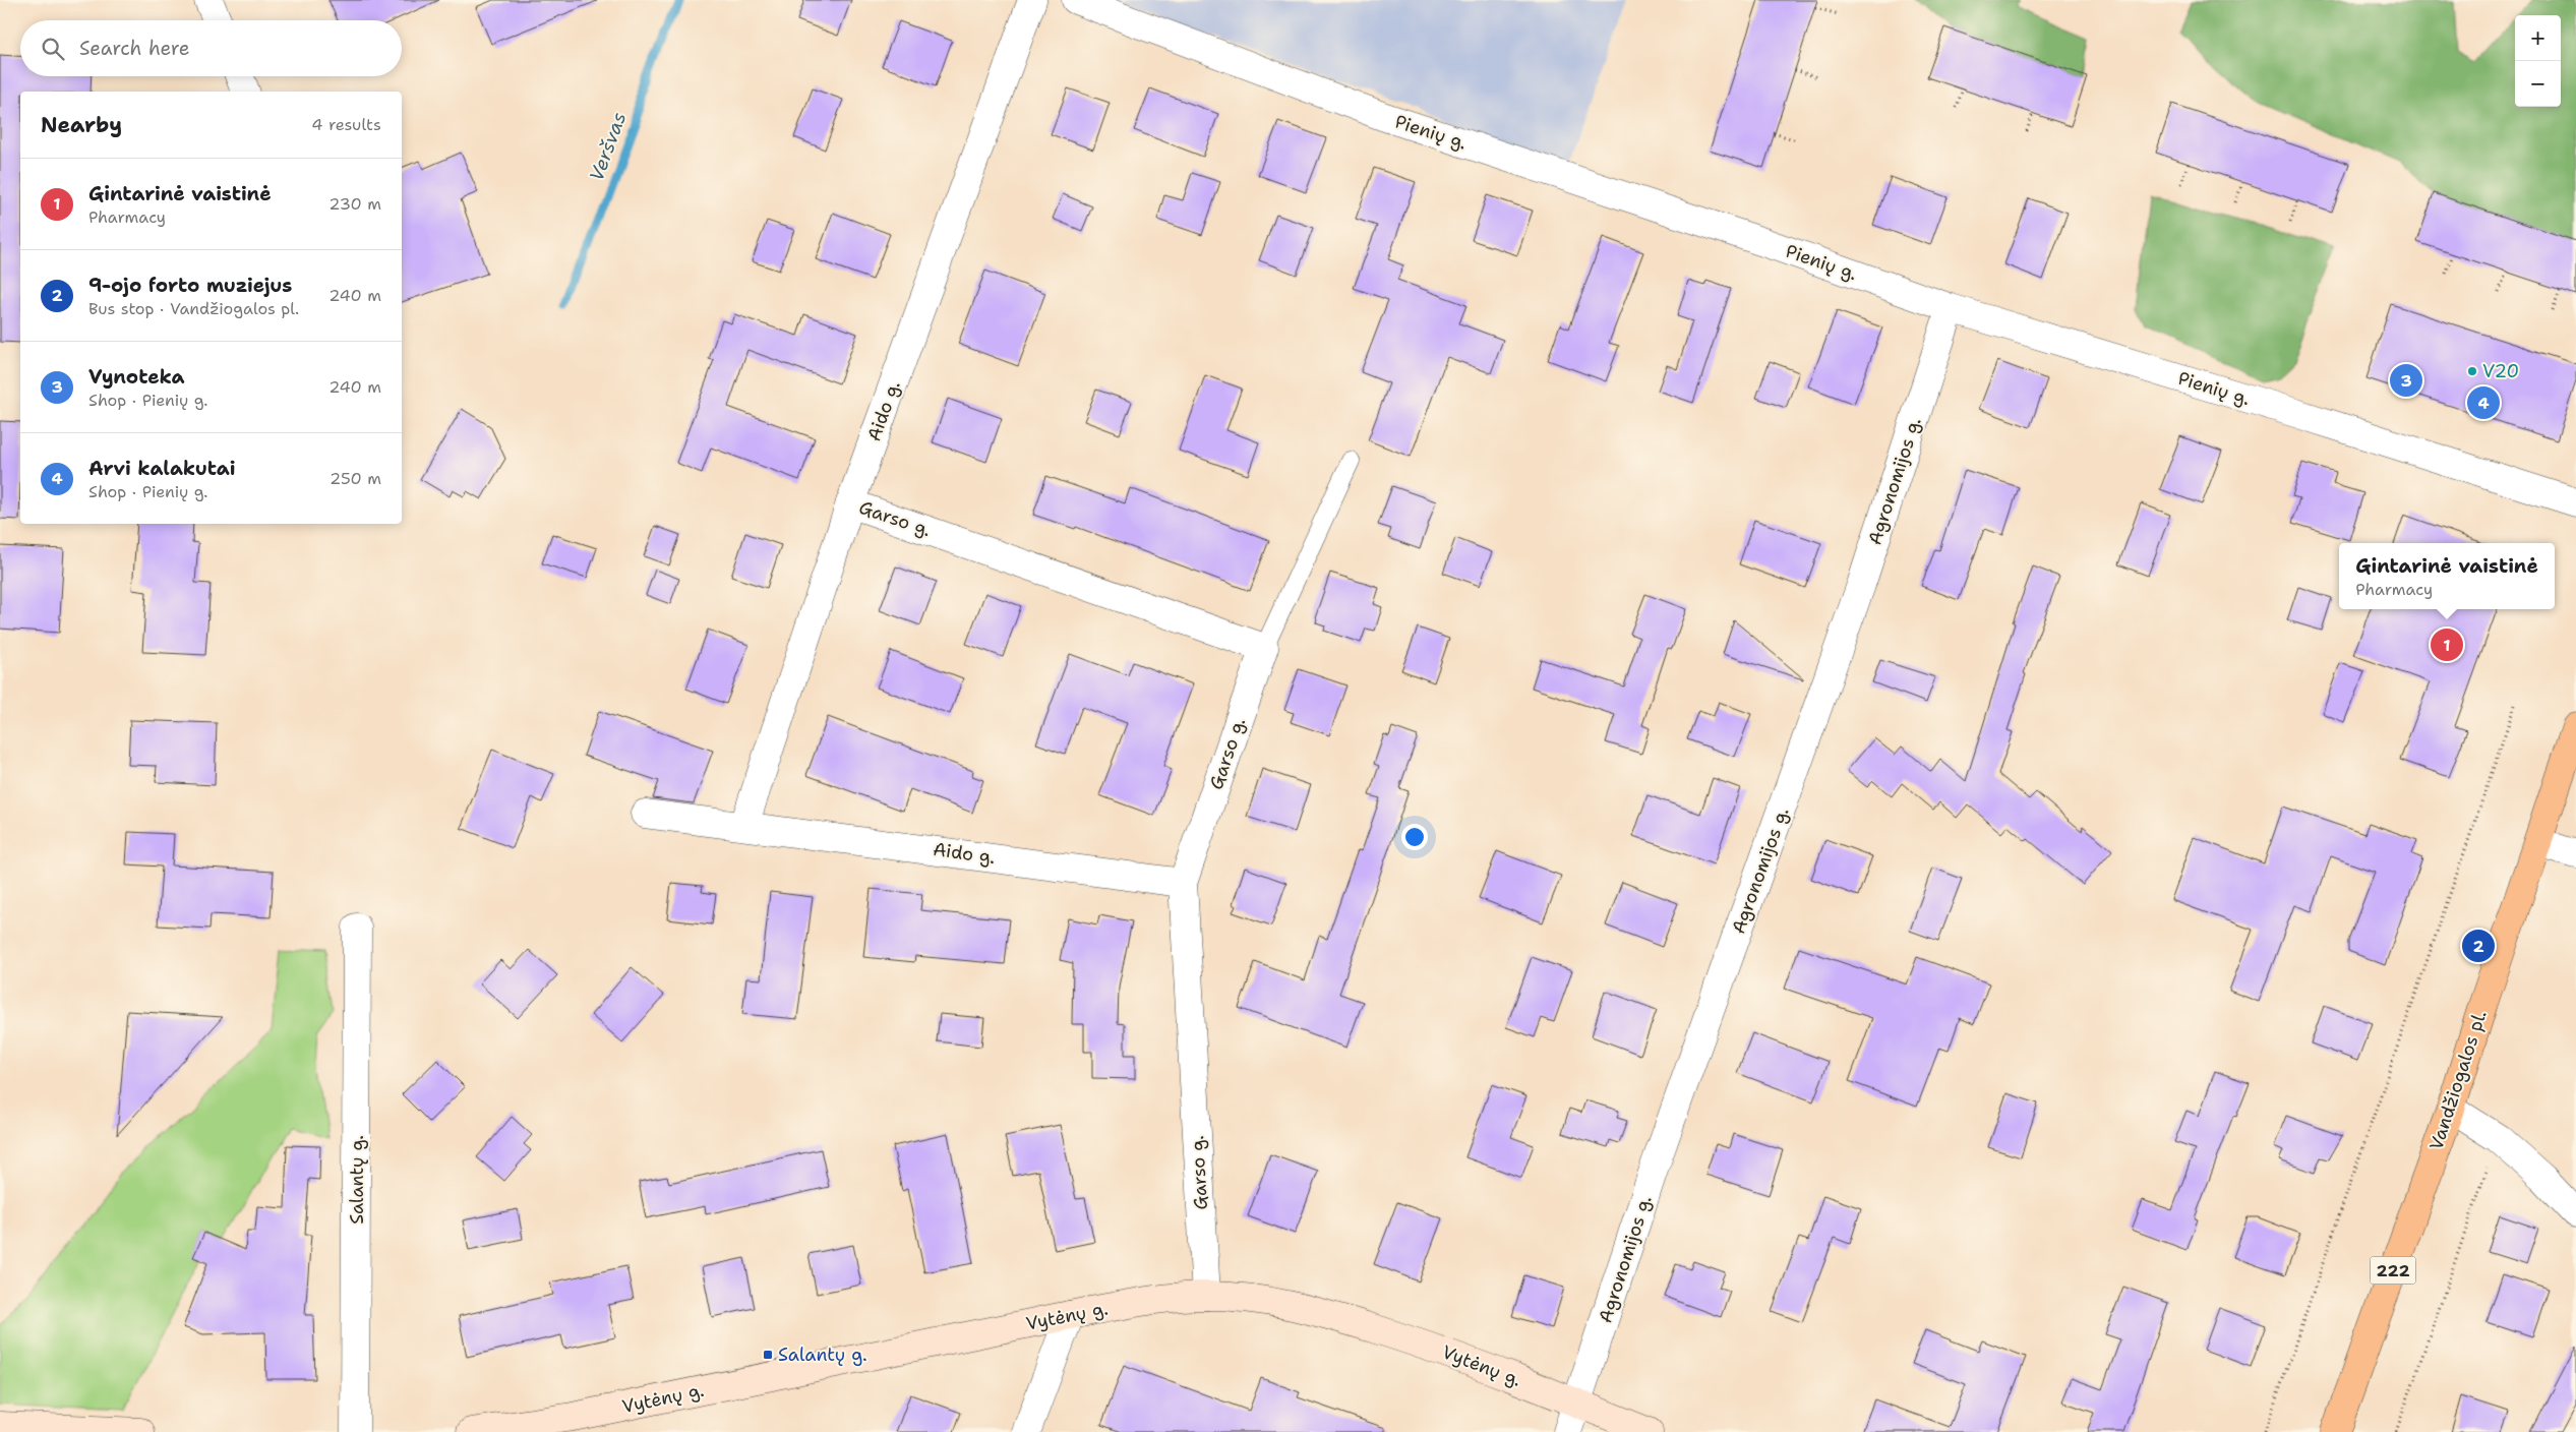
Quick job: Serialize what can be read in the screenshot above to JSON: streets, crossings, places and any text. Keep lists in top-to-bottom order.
{
  "streets": {
    "main road": ["Vandžiogalos pl.", "222", "Vytėnų g."],
    "street": [
      "Pienių g.",
      "Aido g.",
      "Agronomijos g.",
      "Garso g.",
      "Salantų g."
    ]
  },
  "crossings": [
    ["Pienių g.", "Agronomijos g."],
    ["Aido g.", "Garso g."],
    ["Agronomijos g.", "Vytėnų g."],
    ["Garso g.", "Vytėnų g."]
  ],
  "water": ["Veršvas"],
  "places": {
    "other": ["V20"],
    "transit": ["Salantų g."]
  },
  "page": {
    "map_buttons": ["+", "−"],
    "search": "Search here",
    "heading": ["Nearby", "4 results"],
    "list": [
      {
        "mark": "1",
        "name": "Gintarinė vaistinė",
        "note": "Pharmacy",
        "value": "230 m"
      },
      {
        "mark": "2",
        "name": "9-ojo forto muziejus",
        "note": "Bus stop · Vandžiogalos pl.",
        "value": "240 m"
      },
      {
        "mark": "3",
        "name": "Vynoteka",
        "note": "Shop · Pienių g.",
        "value": "240 m"
      },
      {
        "mark": "4",
        "name": "Arvi kalakutai",
        "note": "Shop · Pienių g.",
        "value": "250 m"
      }
    ],
    "pins": [
      "3",
      "4",
      "1",
      "2"
    ],
    "popup": ["Gintarinė vaistinė", "Pharmacy"]
  }
}
